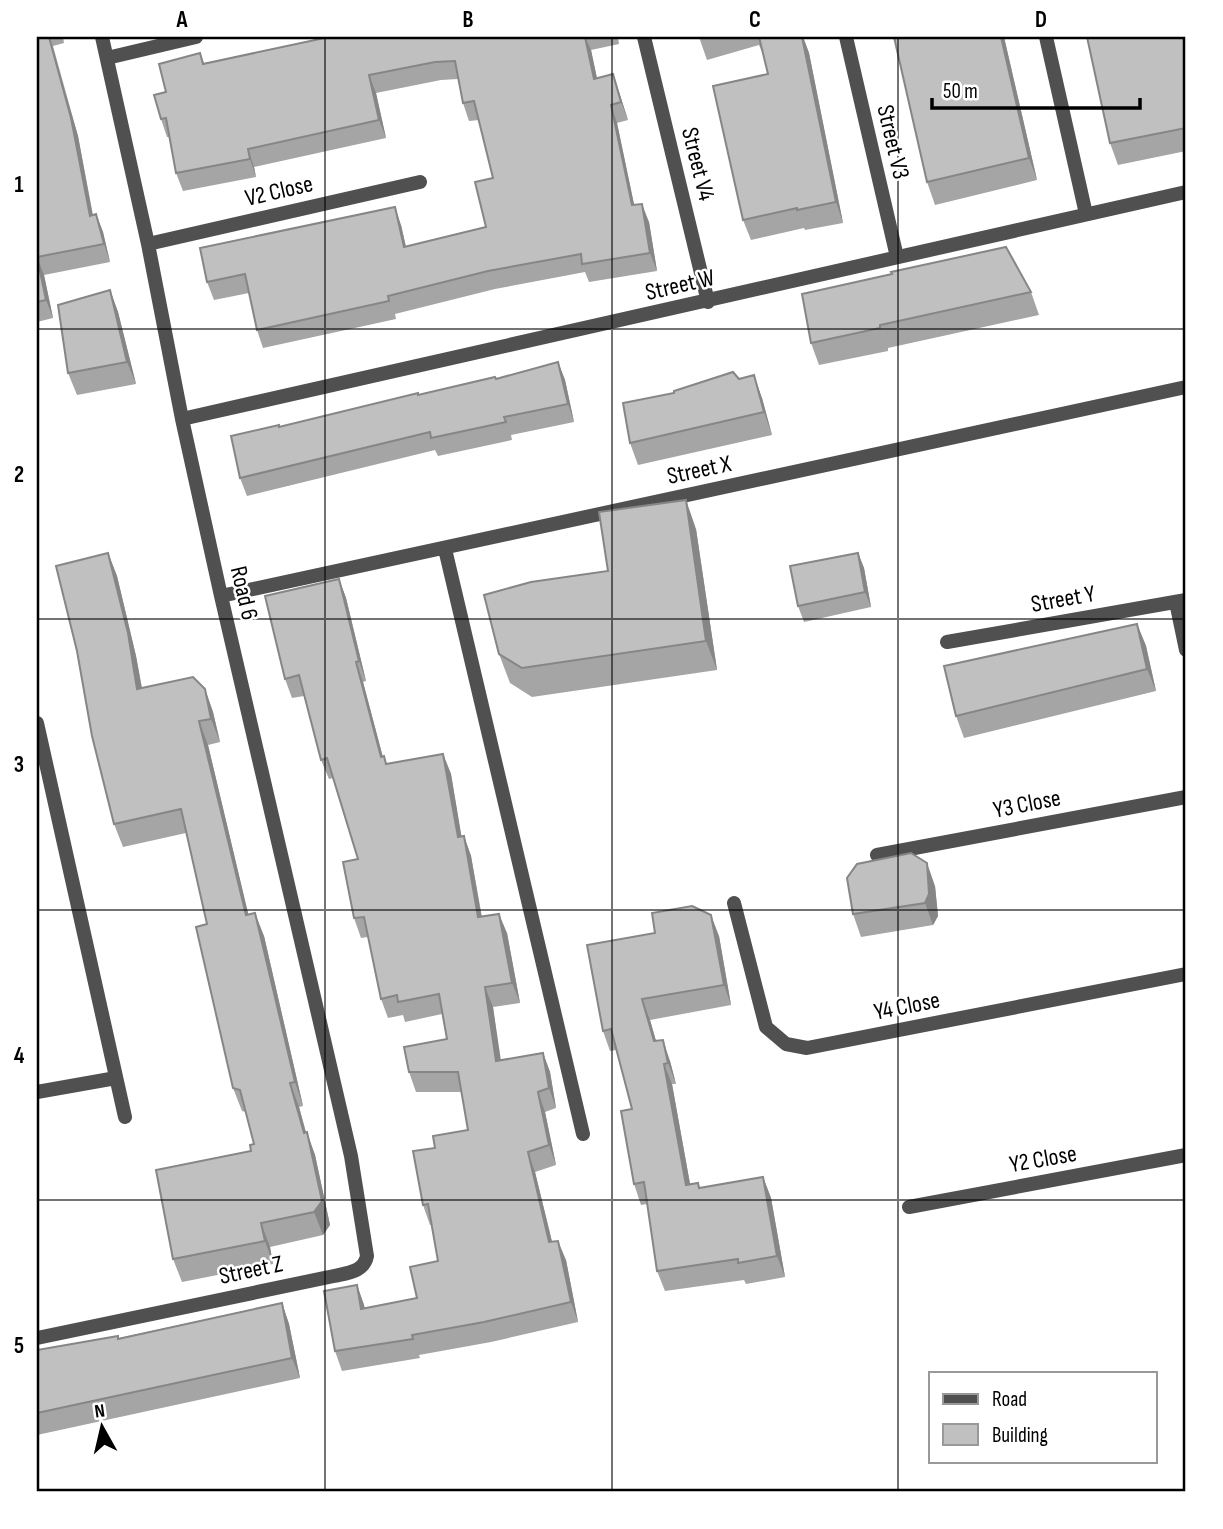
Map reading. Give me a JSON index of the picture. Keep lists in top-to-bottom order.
{
  "streets": {
    "street": [
      "Street V3",
      "Street V4",
      "V2 Close",
      "Street W",
      "Street X",
      "Road 6",
      "Street Y",
      "Y3 Close",
      "Y4 Close",
      "Y2 Close",
      "Street Z"
    ]
  },
  "crossings": [
    ["Street V3", "Street W"],
    ["Street V4", "Street W"],
    ["V2 Close", "Road 6"],
    ["Street W", "Road 6"],
    ["Street X", "Road 6"],
    ["Road 6", "Street Z"]
  ],
  "legend": ["Road", "Building"],
  "scale_bar": "50 m",
  "north": "top",
  "grid": {
    "columns": [
      "A",
      "B",
      "C",
      "D"
    ],
    "rows": [
      "1",
      "2",
      "3",
      "4",
      "5"
    ]
  }
}
